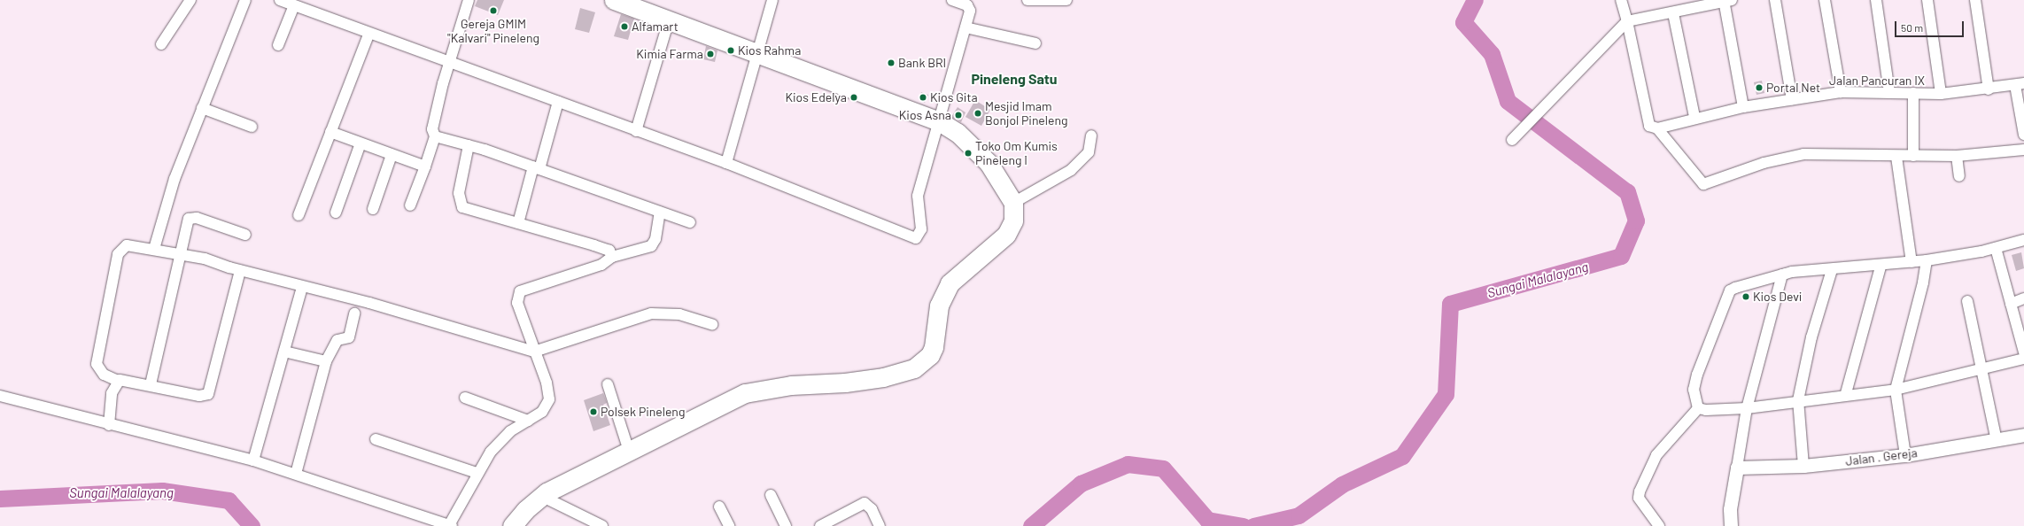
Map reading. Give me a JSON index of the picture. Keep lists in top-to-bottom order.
{
  "streets": {
    "street": ["Jalan Pancuran IX", "Jalan . Gereja"]
  },
  "districts": ["Pineleng Satu"],
  "water": ["Sungai Malalayang"],
  "places": [
    "Gereja GMIM \"Kalvari\" Pineleng",
    "Alfamart",
    "Kios Rahma",
    "Kimia Farma",
    "Bank BRI",
    "Portal Net",
    "Kios Edelya",
    "Kios Gita",
    "Mesjid Imam Bonjol Pineleng",
    "Kios Asna",
    "Toko Om Kumis Pineleng I",
    "Kios Devi",
    "Polsek Pineleng"
  ],
  "scale_bar": "50 m"
}
